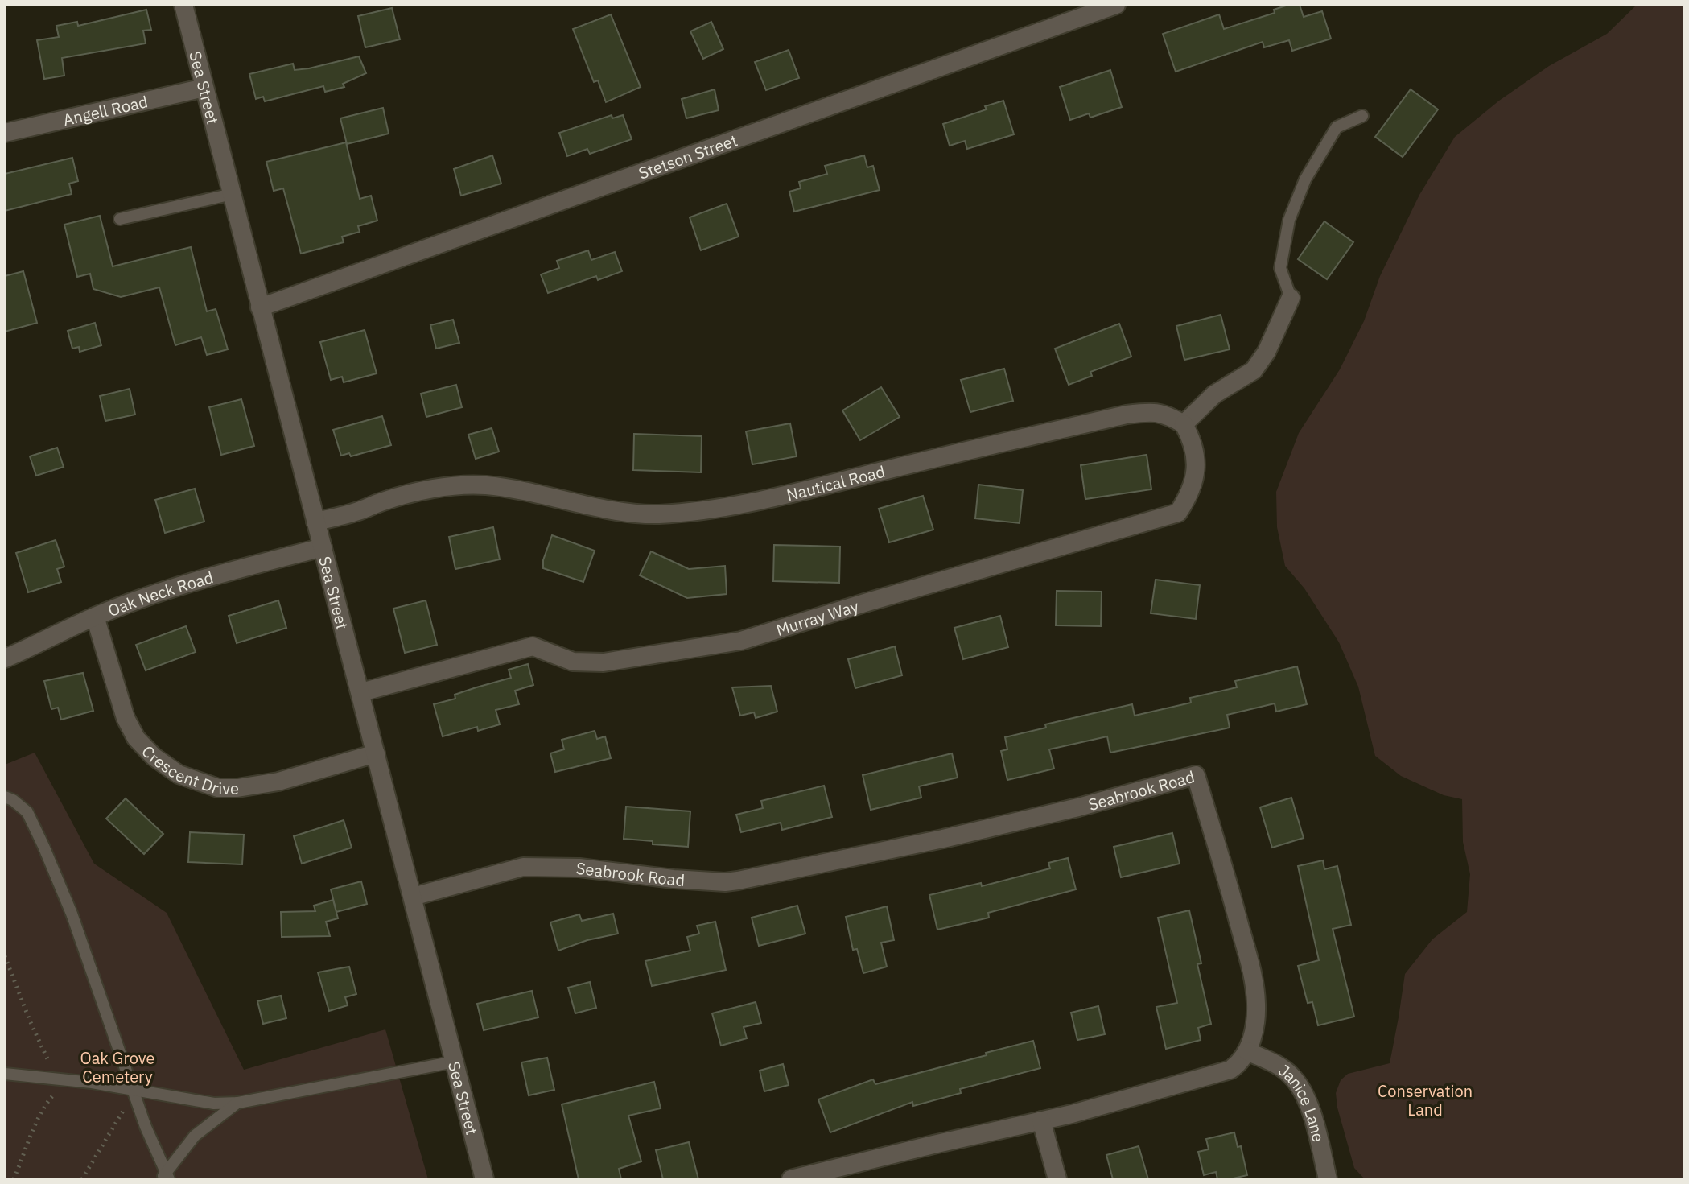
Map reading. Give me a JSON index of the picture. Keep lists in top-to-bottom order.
{
  "streets": {
    "street": [
      "Sea Street",
      "Angell Road",
      "Stetson Street",
      "Nautical Road",
      "Oak Neck Road",
      "Murray Way",
      "Crescent Drive",
      "Seabrook Road",
      "Janice Lane"
    ]
  },
  "crossings": [
    ["Sea Street", "Angell Road"],
    ["Sea Street", "Stetson Street"],
    ["Sea Street", "Nautical Road"],
    ["Sea Street", "Oak Neck Road"],
    ["Sea Street", "Murray Way"],
    ["Sea Street", "Crescent Drive"],
    ["Sea Street", "Seabrook Road"],
    ["Nautical Road", "Murray Way"],
    ["Oak Neck Road", "Crescent Drive"],
    ["Seabrook Road", "Janice Lane"]
  ],
  "parks": ["Oak Grove Cemetery", "Conservation Land"]
}
